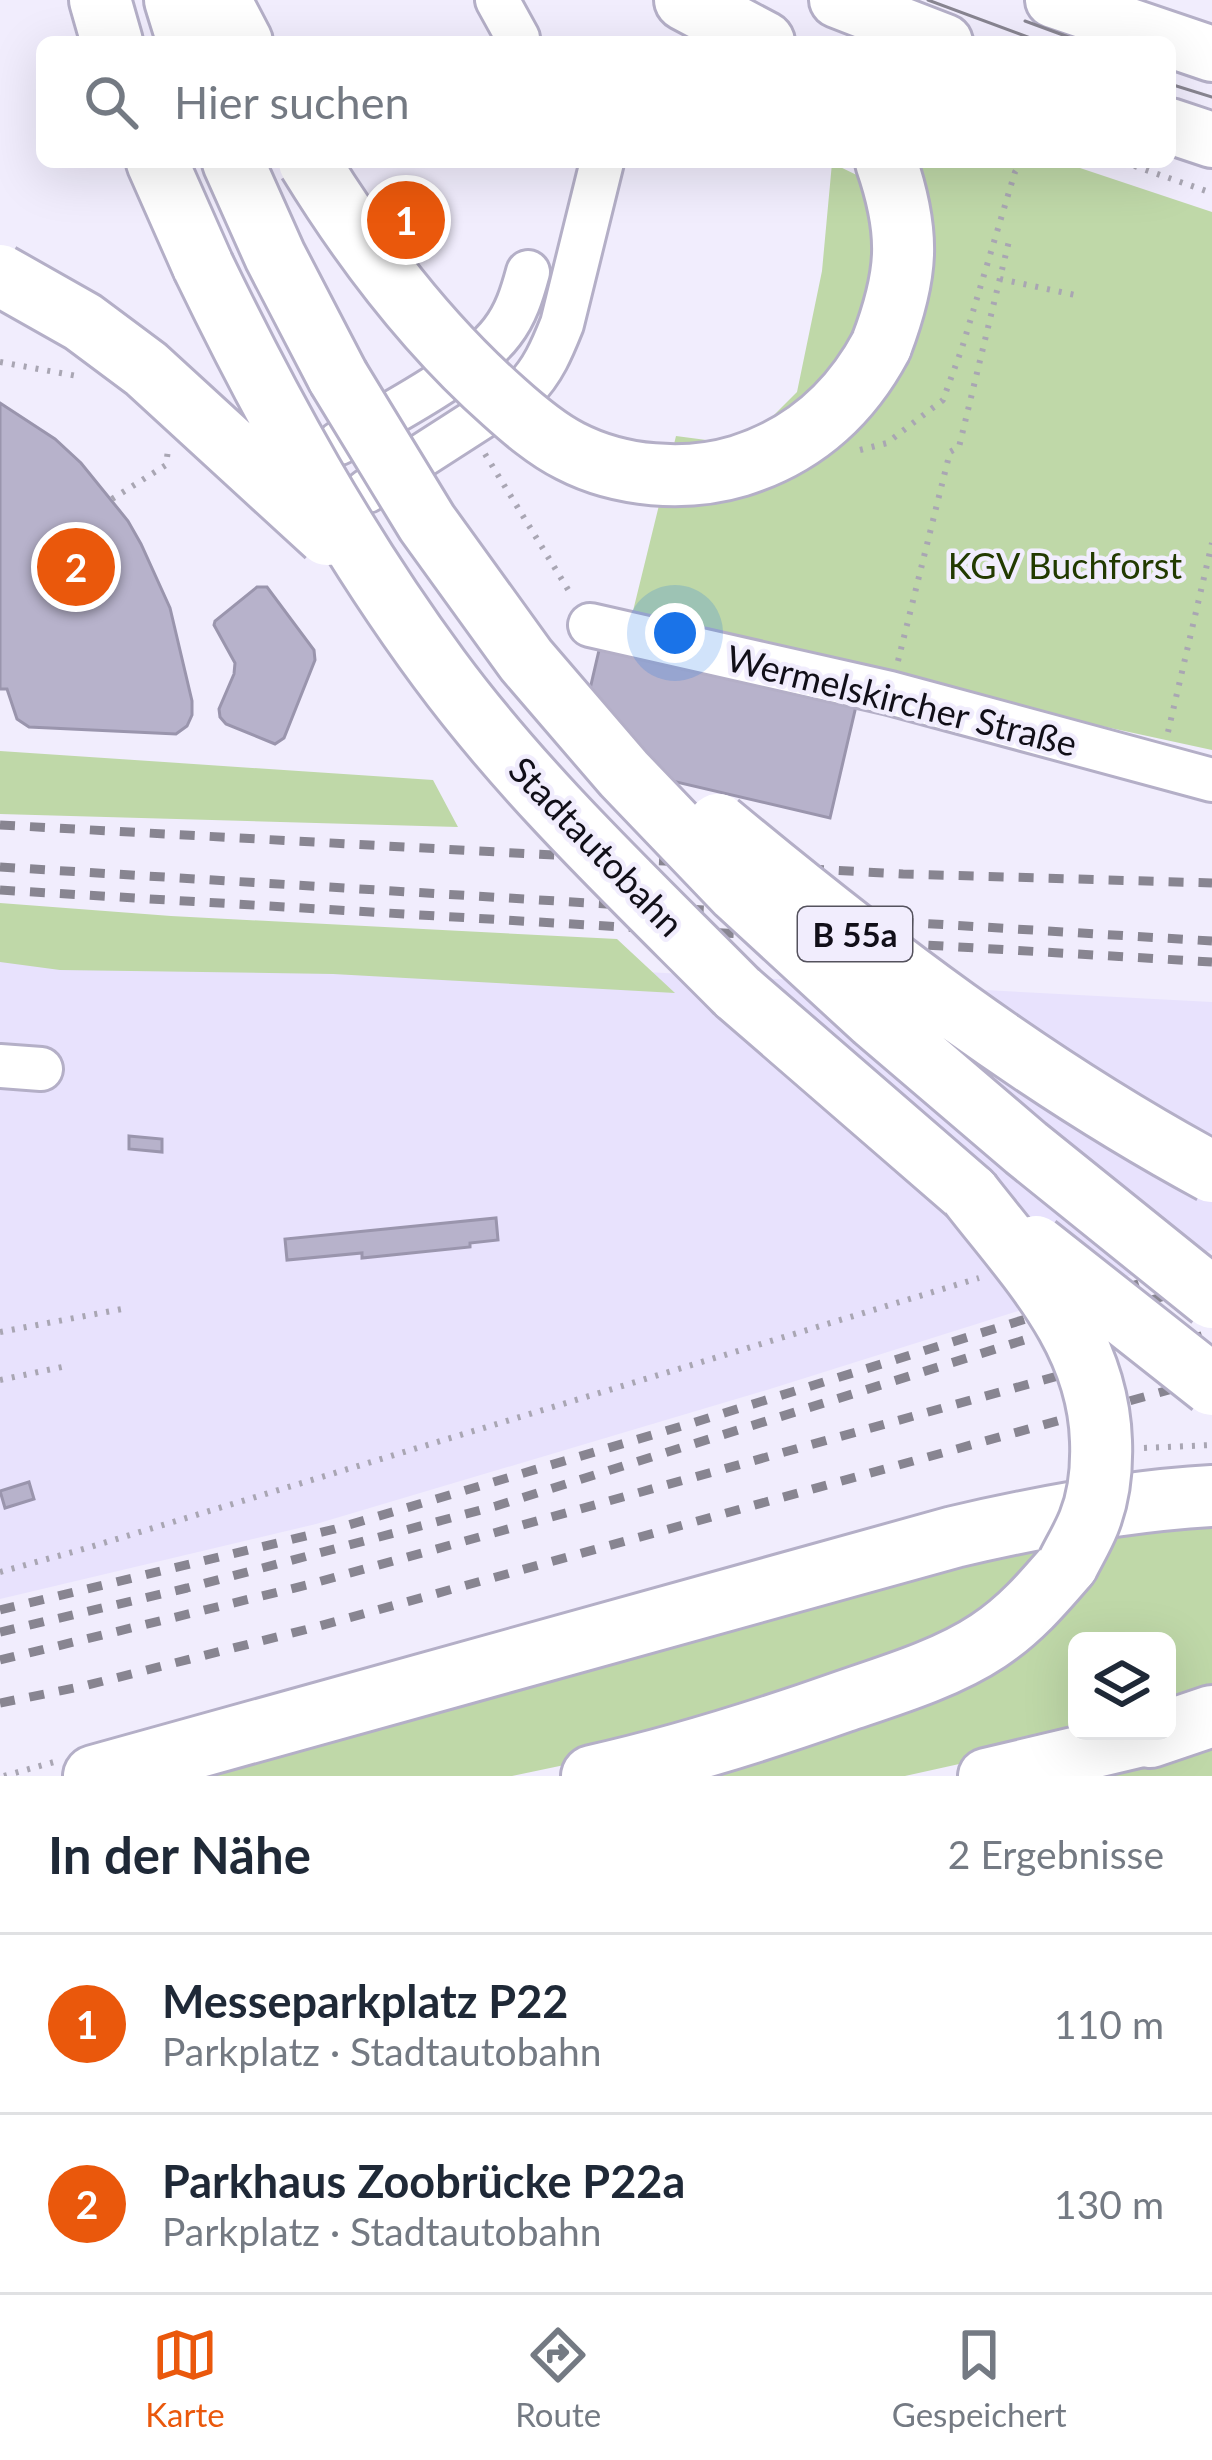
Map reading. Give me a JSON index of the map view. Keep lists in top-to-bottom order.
{
  "streets": {
    "highway": ["Stadtautobahn", "B 55a"],
    "street": ["Wermelskircher Straße"]
  },
  "crossings": [
    ["Stadtautobahn", "B 55a"]
  ],
  "parks": ["KGV Buchforst"],
  "page": {
    "search": "Hier suchen",
    "pins": ["1", "2"],
    "heading": ["In der Nähe", "2 Ergebnisse"],
    "list": [
      {
        "mark": "1",
        "name": "Messeparkplatz P22",
        "note": "Parkplatz · Stadtautobahn",
        "value": "110 m"
      },
      {
        "mark": "2",
        "name": "Parkhaus Zoobrücke P22a",
        "note": "Parkplatz · Stadtautobahn",
        "value": "130 m"
      }
    ],
    "nav": ["Karte", "Route", "Gespeichert"]
  }
}
